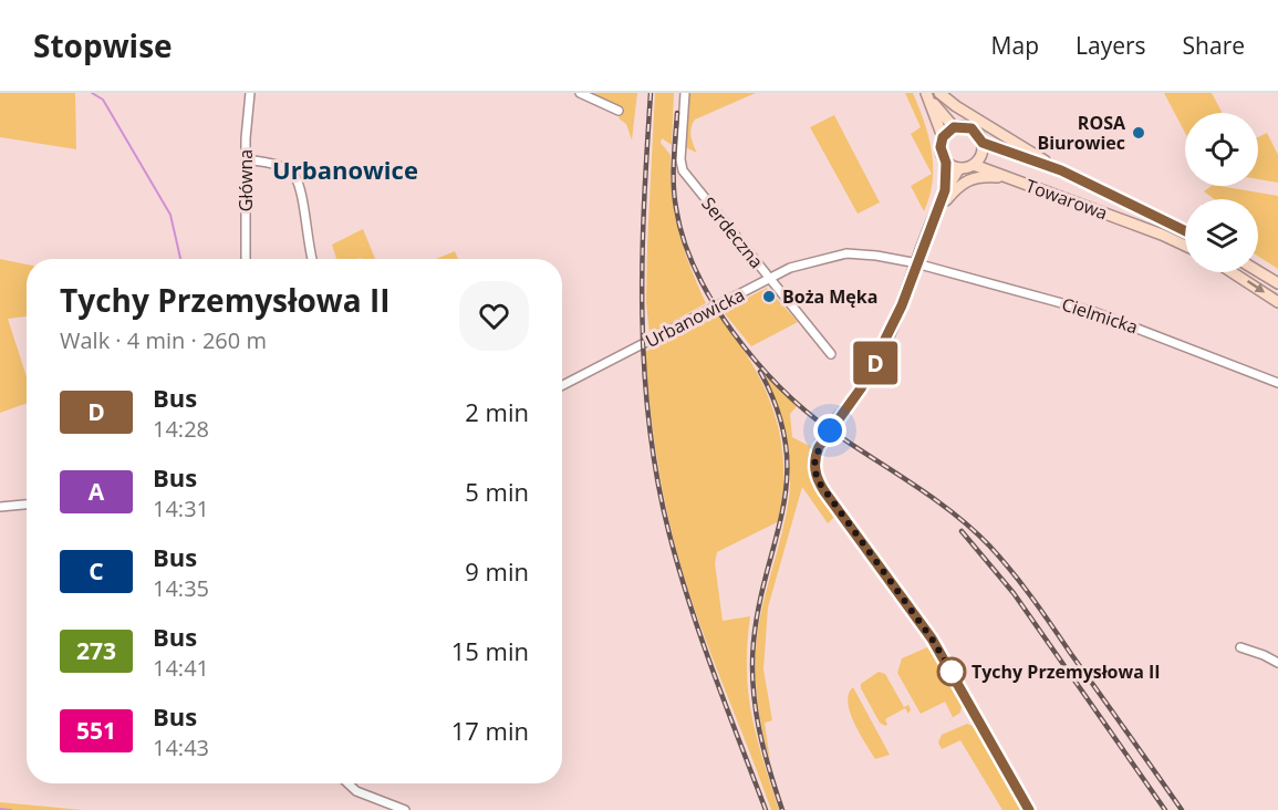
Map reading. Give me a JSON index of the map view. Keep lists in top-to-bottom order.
{
  "streets": {
    "street": [
      "Główna",
      "Towarowa",
      "Serdeczna",
      "Cielmicka",
      "Urbanowicka"
    ]
  },
  "crossings": [
    ["Serdeczna", "Urbanowicka"],
    ["Cielmicka", "Urbanowicka"]
  ],
  "districts": ["Urbanowice"],
  "places": ["ROSA Biurowiec", "Boża Męka", "Tychy Przemysłowa II"],
  "lines": ["bus line D"],
  "page": {
    "header": "Stopwise",
    "nav": ["Map", "Layers", "Share"],
    "on_map": "D",
    "heading": ["Tychy Przemysłowa II", "Walk · 4 min · 260 m"],
    "list": [
      {
        "mark": "D",
        "name": "Bus",
        "note": "14:28",
        "value": "2 min"
      },
      {
        "mark": "A",
        "name": "Bus",
        "note": "14:31",
        "value": "5 min"
      },
      {
        "mark": "C",
        "name": "Bus",
        "note": "14:35",
        "value": "9 min"
      },
      {
        "mark": "273",
        "name": "Bus",
        "note": "14:41",
        "value": "15 min"
      },
      {
        "mark": "551",
        "name": "Bus",
        "note": "14:43",
        "value": "17 min"
      }
    ]
  }
}
